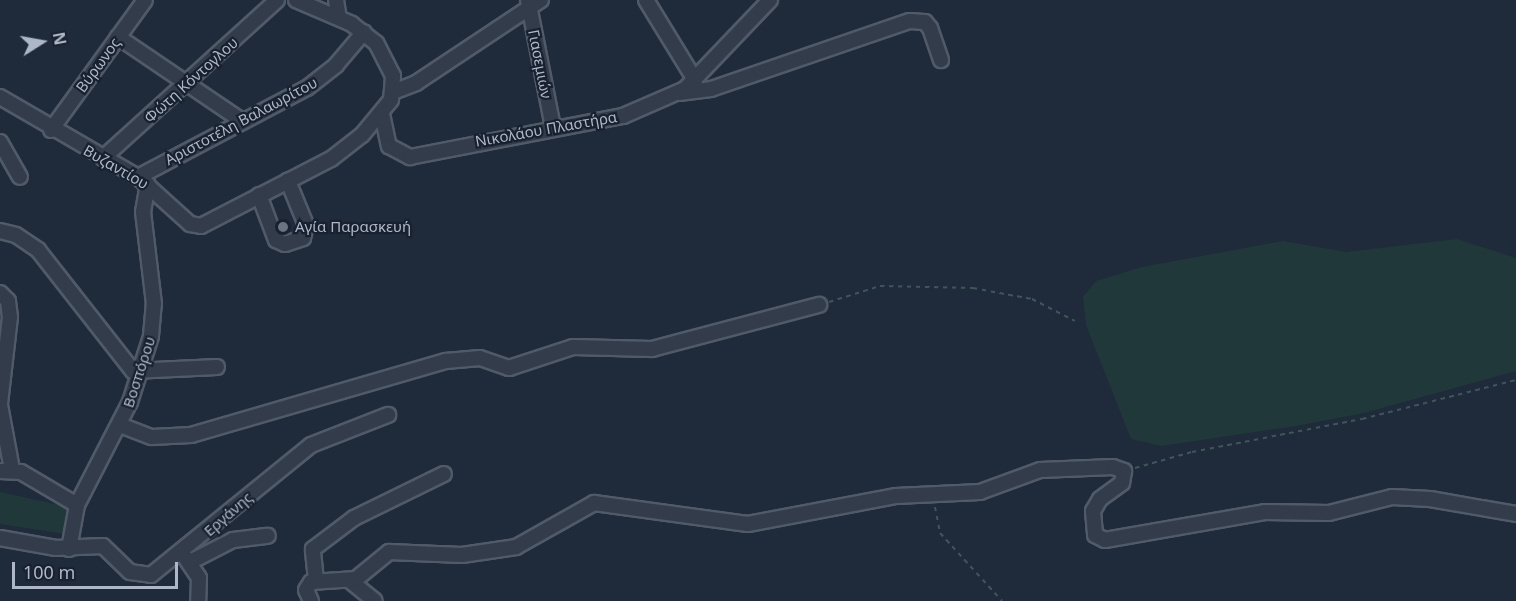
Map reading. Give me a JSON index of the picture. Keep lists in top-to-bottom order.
{
  "streets": {
    "street": [
      "Γιασεμιών",
      "Βύρωνος",
      "Φώτη Κόντογλου",
      "Αριστοτέλη Βαλαωρίτου",
      "Νικολάου Πλαστήρα",
      "Βυζαντίου",
      "Βοσπόρου",
      "Εργάνης"
    ]
  },
  "crossings": [
    ["Γιασεμιών", "Νικολάου Πλαστήρα"],
    ["Βύρωνος", "Βυζαντίου"],
    ["Φώτη Κόντογλου", "Βυζαντίου"],
    ["Αριστοτέλη Βαλαωρίτου", "Βυζαντίου"],
    ["Αριστοτέλη Βαλαωρίτου", "Βοσπόρου"],
    ["Βυζαντίου", "Βοσπόρου"],
    ["Βοσπόρου", "Εργάνης"]
  ],
  "places": ["Αγία Παρασκευή"],
  "scale_bar": "100 m",
  "north": "right"
}
